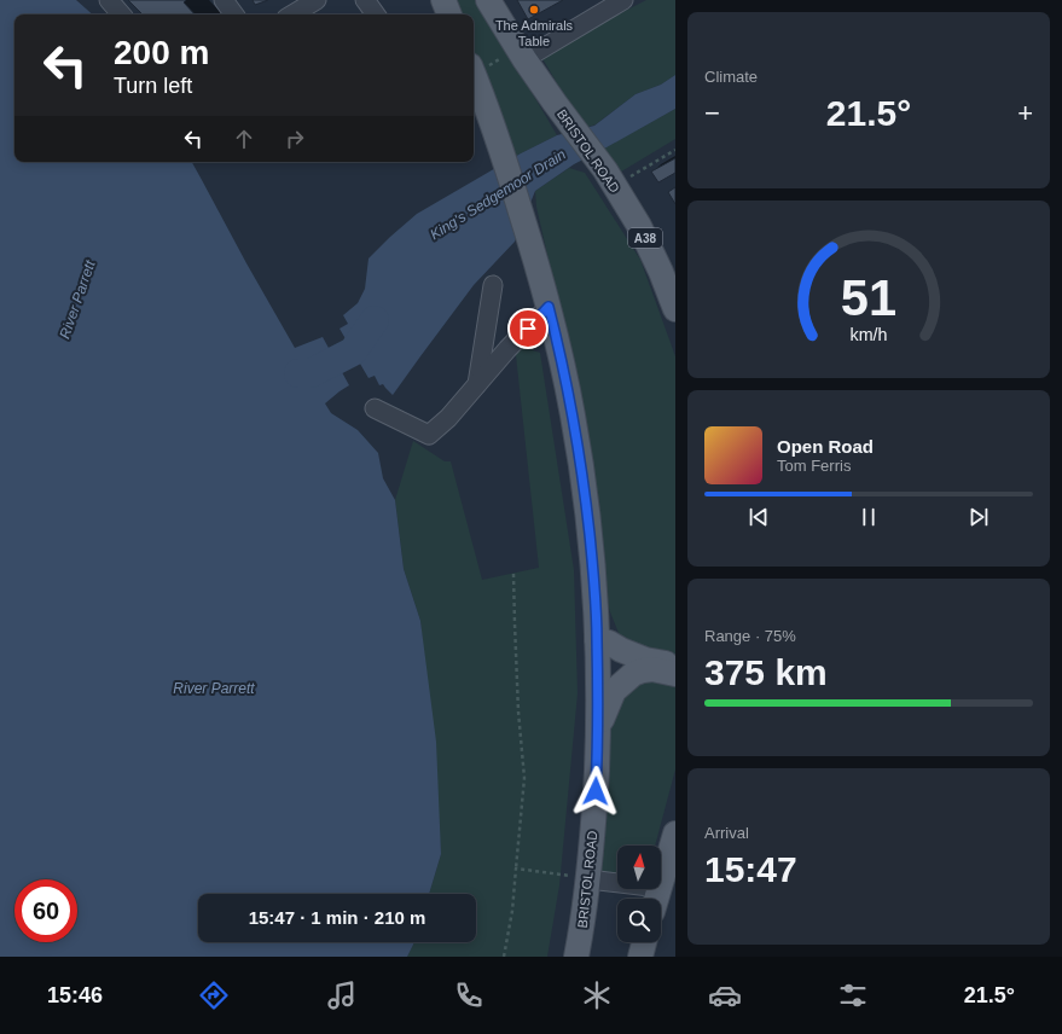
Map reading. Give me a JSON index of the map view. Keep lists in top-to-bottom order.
{
  "streets": {
    "main road": ["BRISTOL ROAD", "A38"]
  },
  "water": ["King's Sedgemoor Drain", "River Parrett"],
  "places": ["The Admirals Table"],
  "north": "top",
  "page": {
    "tile": [
      "Climate",
      ["Range · 75%", "375 km"],
      ["Arrival", "15:47"]
    ],
    "turn": ["200 m", "Turn left"],
    "heat": ["−", "21.5°", "+"],
    "song": ["Open Road", "Tom Ferris"],
    "limit": "60",
    "trip": "15:47 · 1 min · 210 m",
    "tabs": ["15:46", "21.5°"],
    "gauge": ["51", "km/h"]
  }
}
